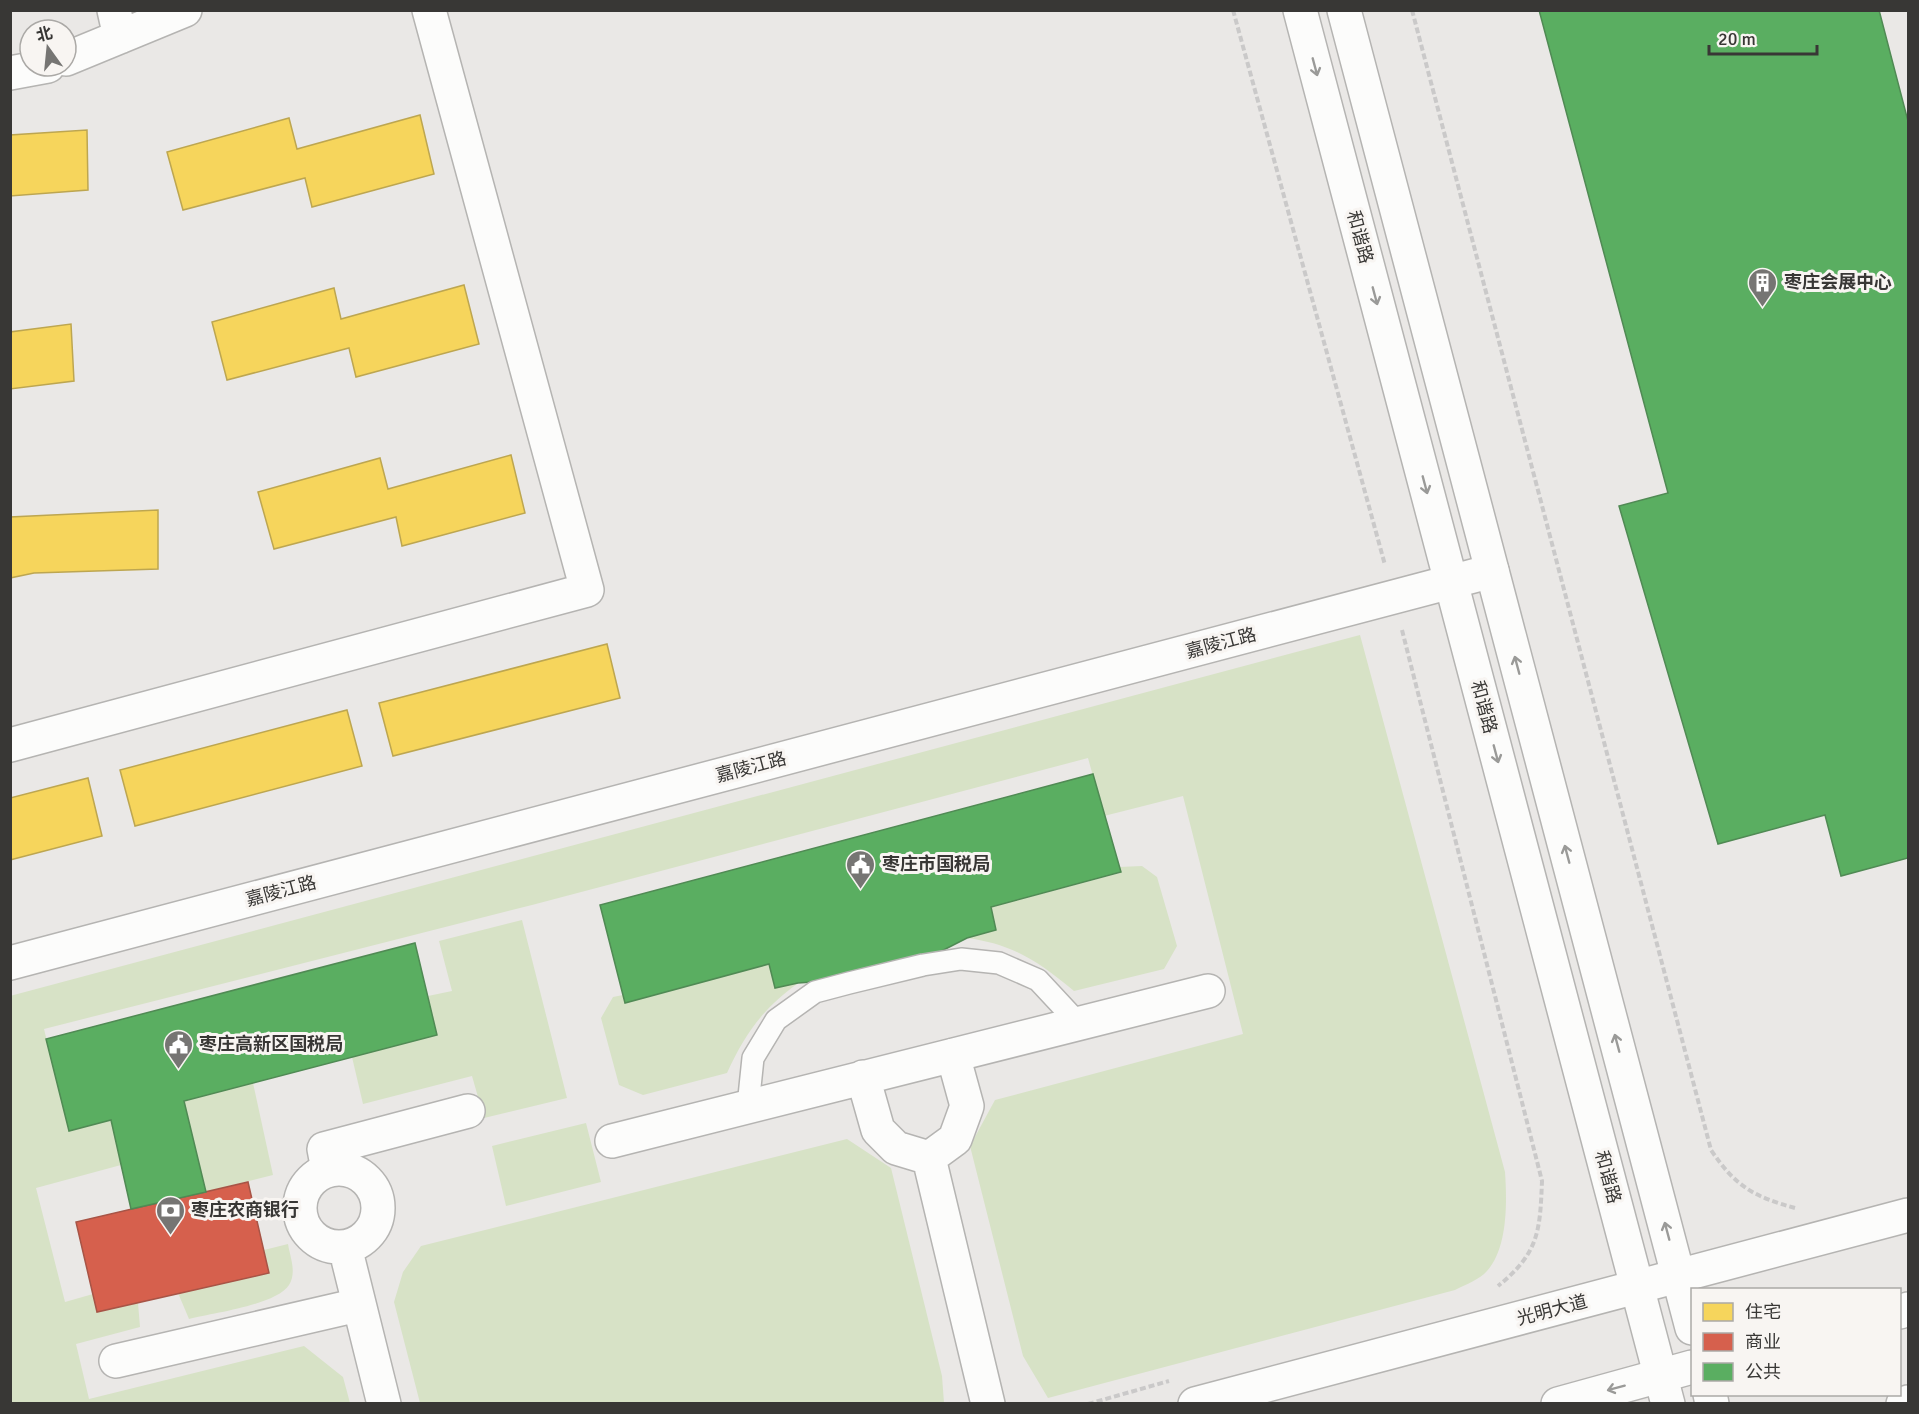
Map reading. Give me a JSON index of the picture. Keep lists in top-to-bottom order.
{
  "streets": {
    "street": ["和谐路", "嘉陵江路", "光明大道"]
  },
  "crossings": [
    ["和谐路", "嘉陵江路"],
    ["和谐路", "光明大道"]
  ],
  "places": {
    "building": ["枣庄会展中心"],
    "public building": ["枣庄市国税局", "枣庄高新区国税局"],
    "bank": ["枣庄农商银行"]
  },
  "legend": ["住宅", "商业", "公共"],
  "scale_bar": "20 m",
  "north": "top"
}
